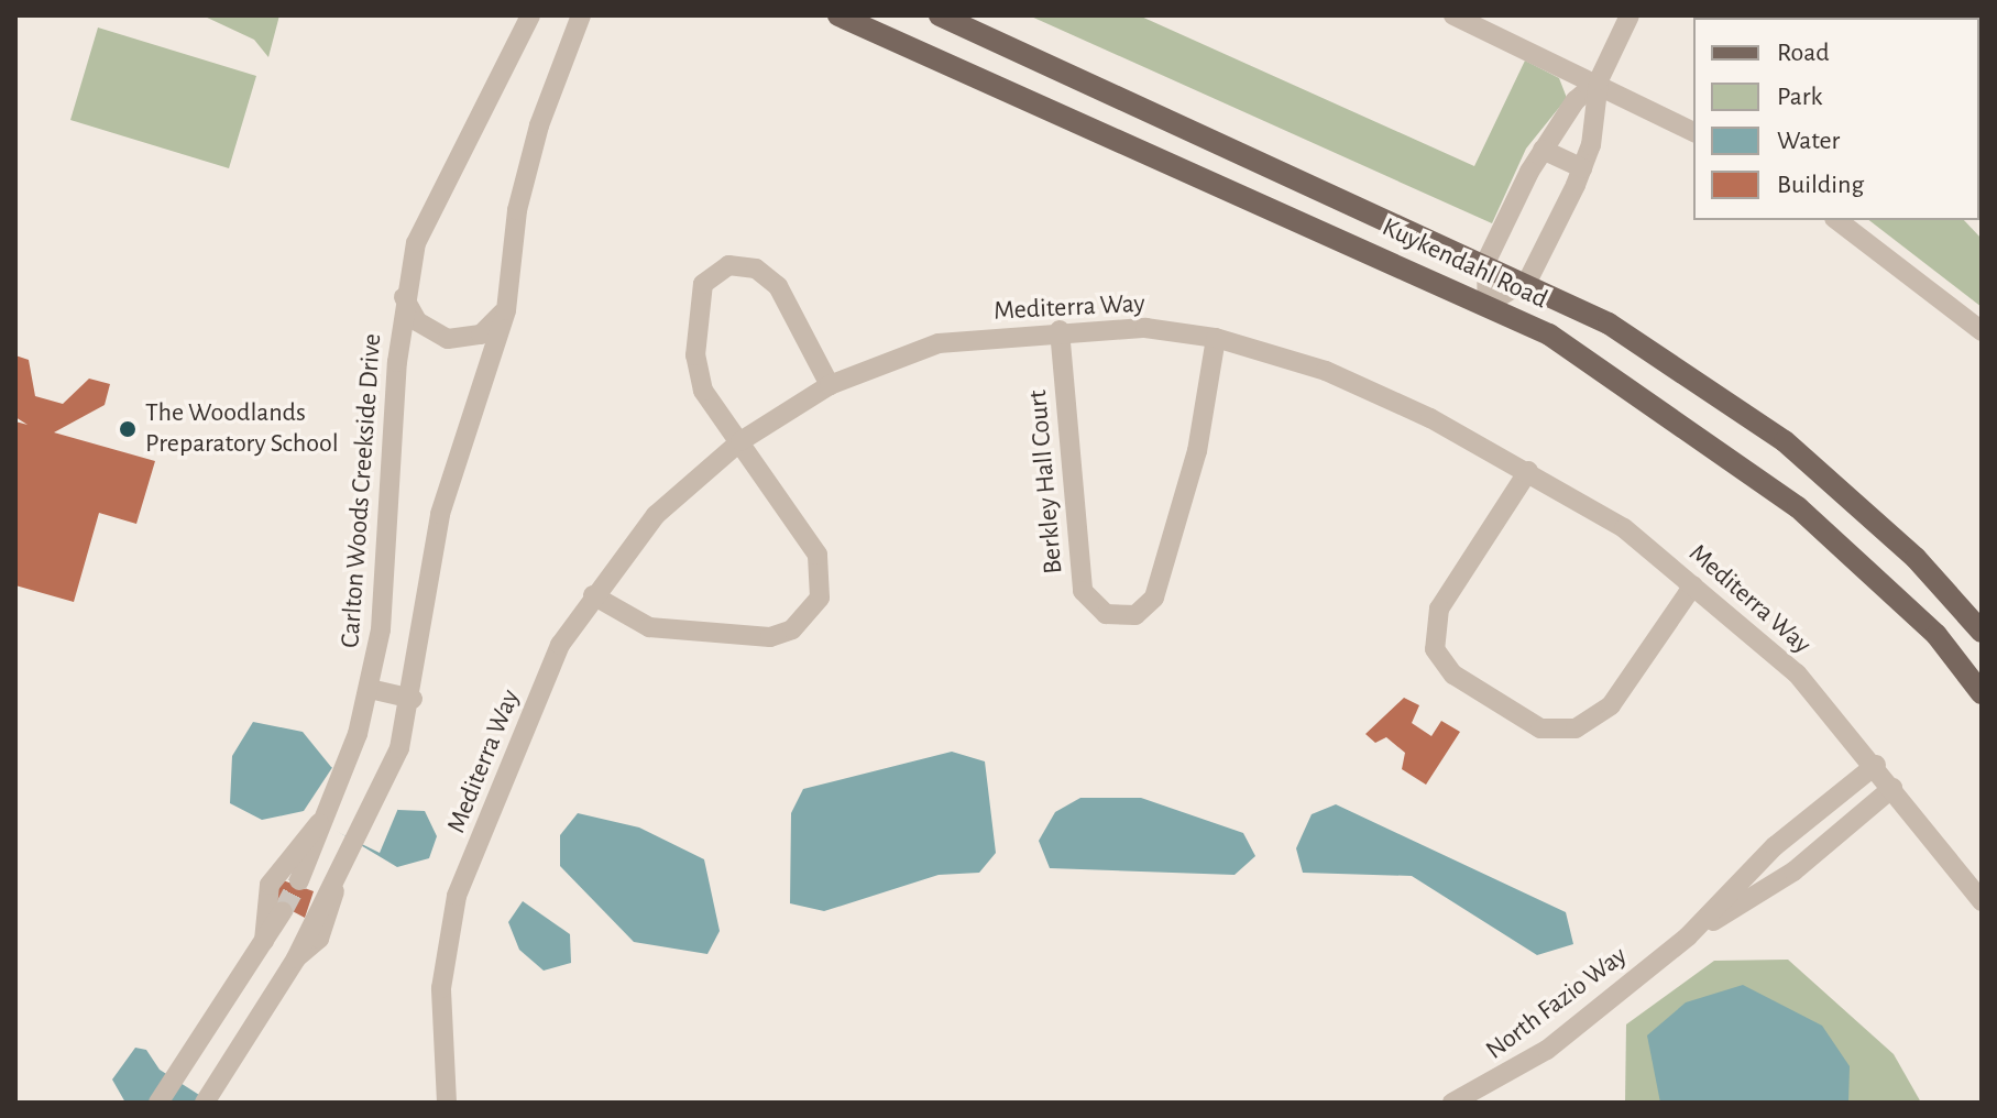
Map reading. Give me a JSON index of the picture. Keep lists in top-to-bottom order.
{
  "streets": {
    "main road": ["Kuykendahl Road"],
    "street": [
      "Mediterra Way",
      "Berkley Hall Court",
      "Carlton Woods Creekside Drive",
      "North Fazio Way"
    ]
  },
  "crossings": [
    ["Mediterra Way", "Berkley Hall Court"],
    ["Mediterra Way", "North Fazio Way"]
  ],
  "places": ["The Woodlands Preparatory School"],
  "legend": [
    "Road",
    "Park",
    "Water",
    "Building"
  ]
}
